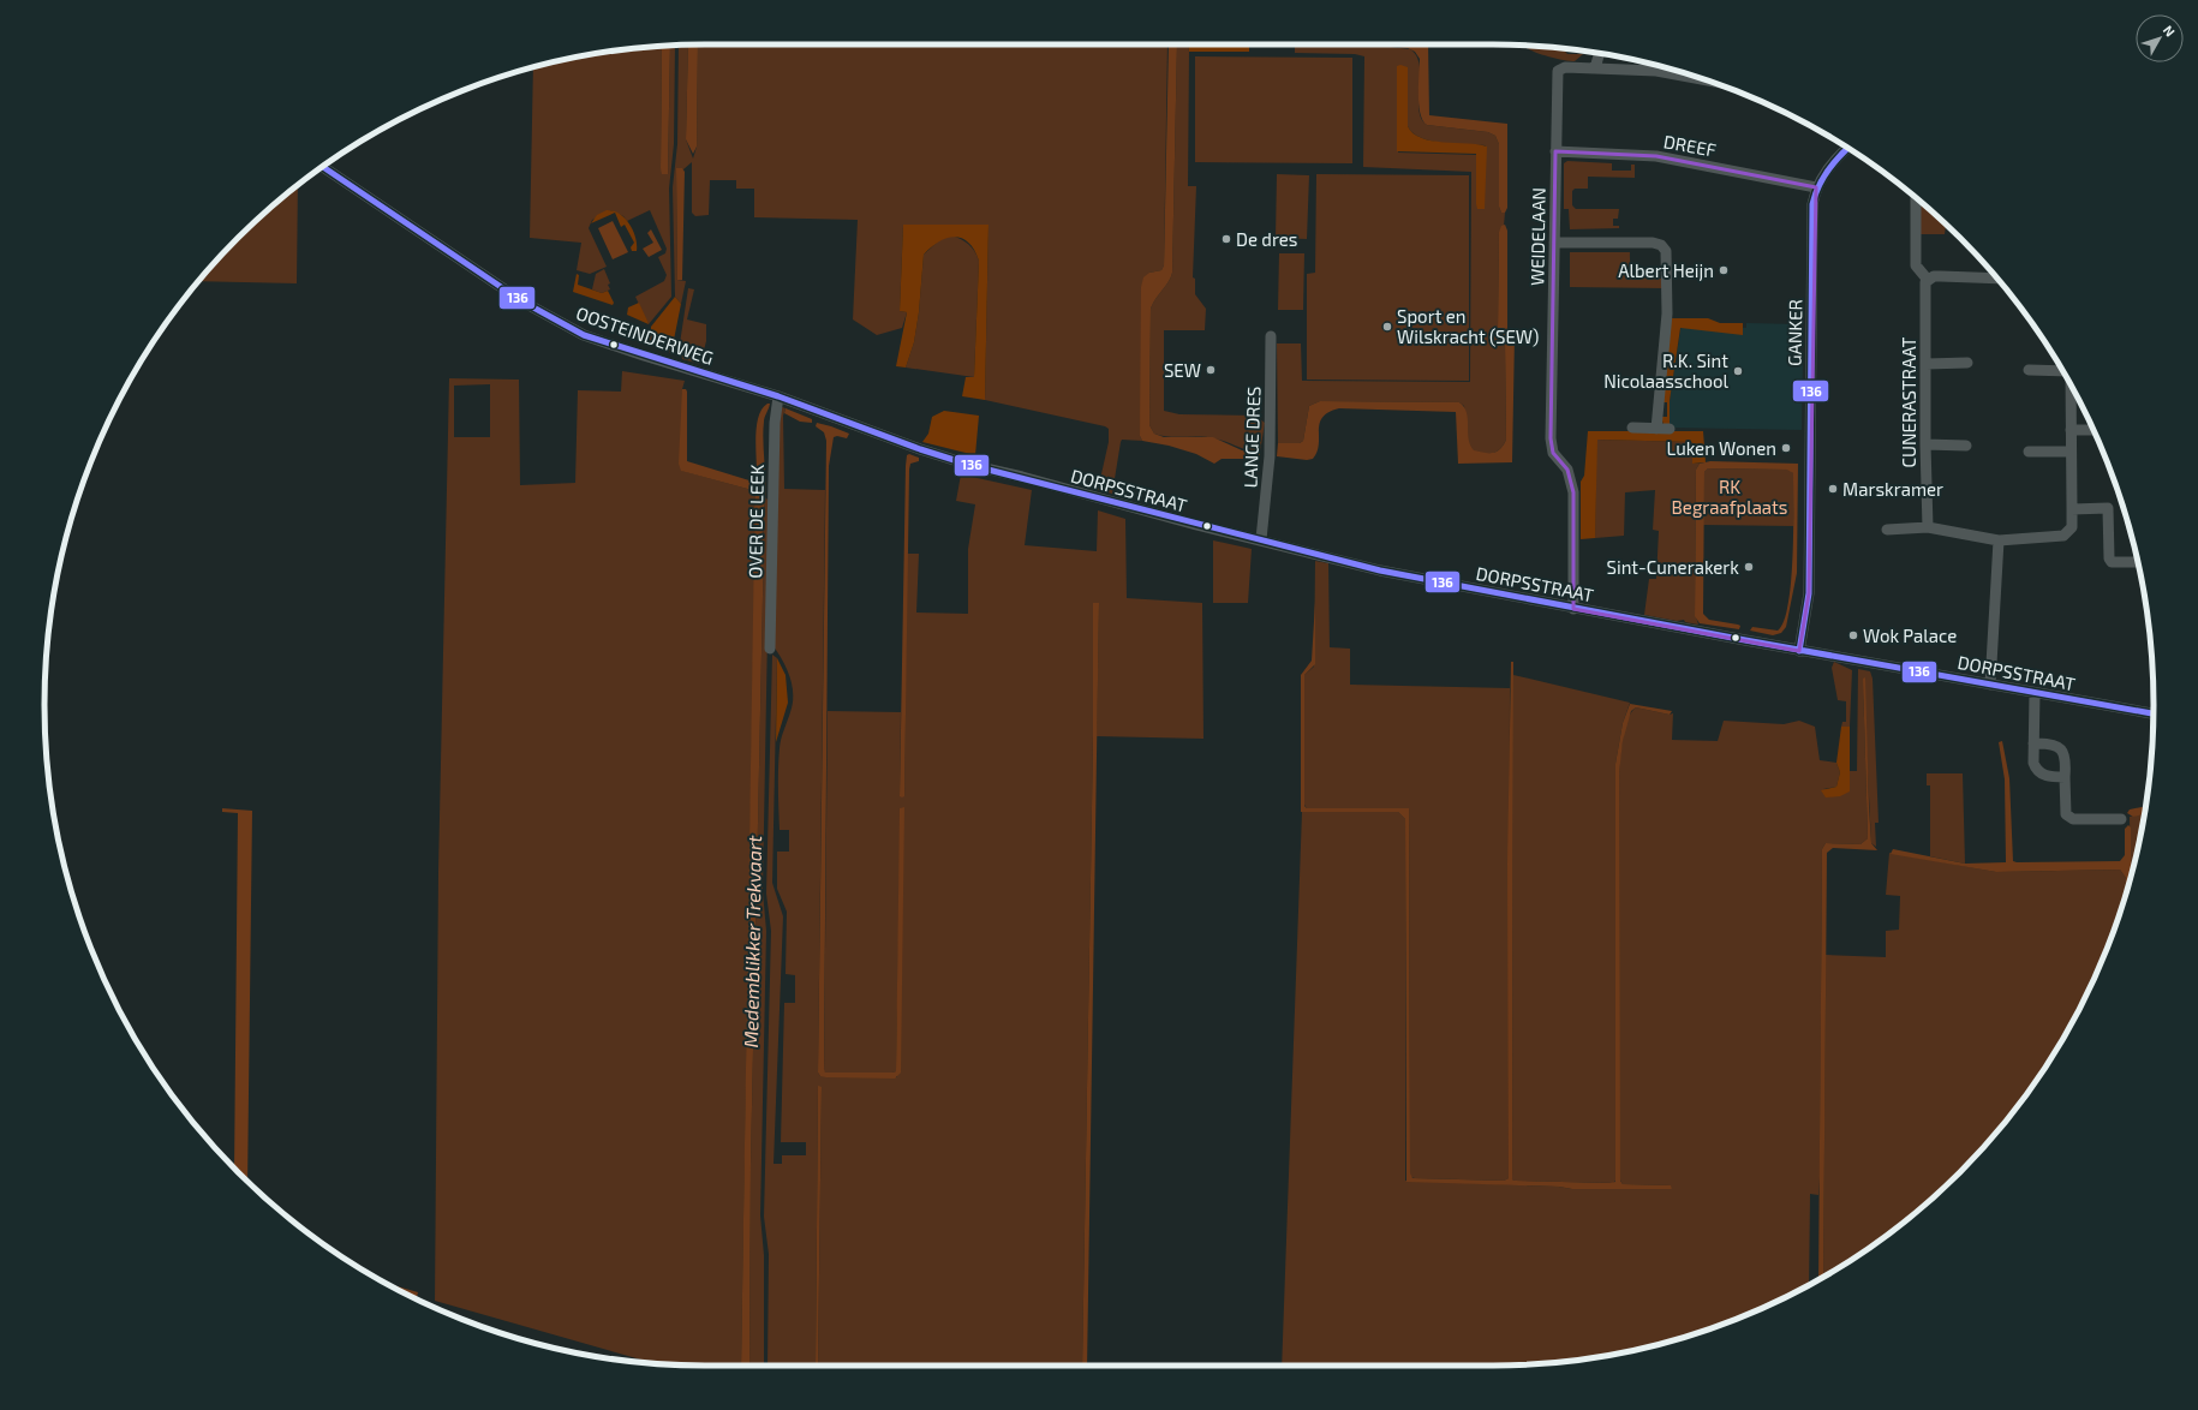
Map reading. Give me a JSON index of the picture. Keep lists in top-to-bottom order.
{
  "streets": {
    "street": [
      "DREEF",
      "WEIDELAAN",
      "GANKER",
      "OOSTEINDERWEG",
      "CUNERASTRAAT",
      "LANGE DRES",
      "DORPSSTRAAT",
      "OVER DE LEEK"
    ]
  },
  "crossings": [
    ["DREEF", "WEIDELAAN"],
    ["DREEF", "GANKER"],
    ["WEIDELAAN", "DORPSSTRAAT"],
    ["GANKER", "DORPSSTRAAT"],
    ["OOSTEINDERWEG", "DORPSSTRAAT"],
    ["OOSTEINDERWEG", "OVER DE LEEK"],
    ["LANGE DRES", "DORPSSTRAAT"],
    ["DORPSSTRAAT", "OVER DE LEEK"]
  ],
  "water": ["Medemblikker Trekvaart"],
  "parks": ["RK Begraafplaats"],
  "places": [
    "De dres",
    "Albert Heijn",
    "Sport en Wilskracht (SEW)",
    "SEW",
    "R.K. Sint Nicolaasschool",
    "Luken Wonen",
    "Marskramer",
    "Sint-Cunerakerk",
    "Wok Palace"
  ],
  "lines": ["transit line 136"],
  "north": "top right"
}
